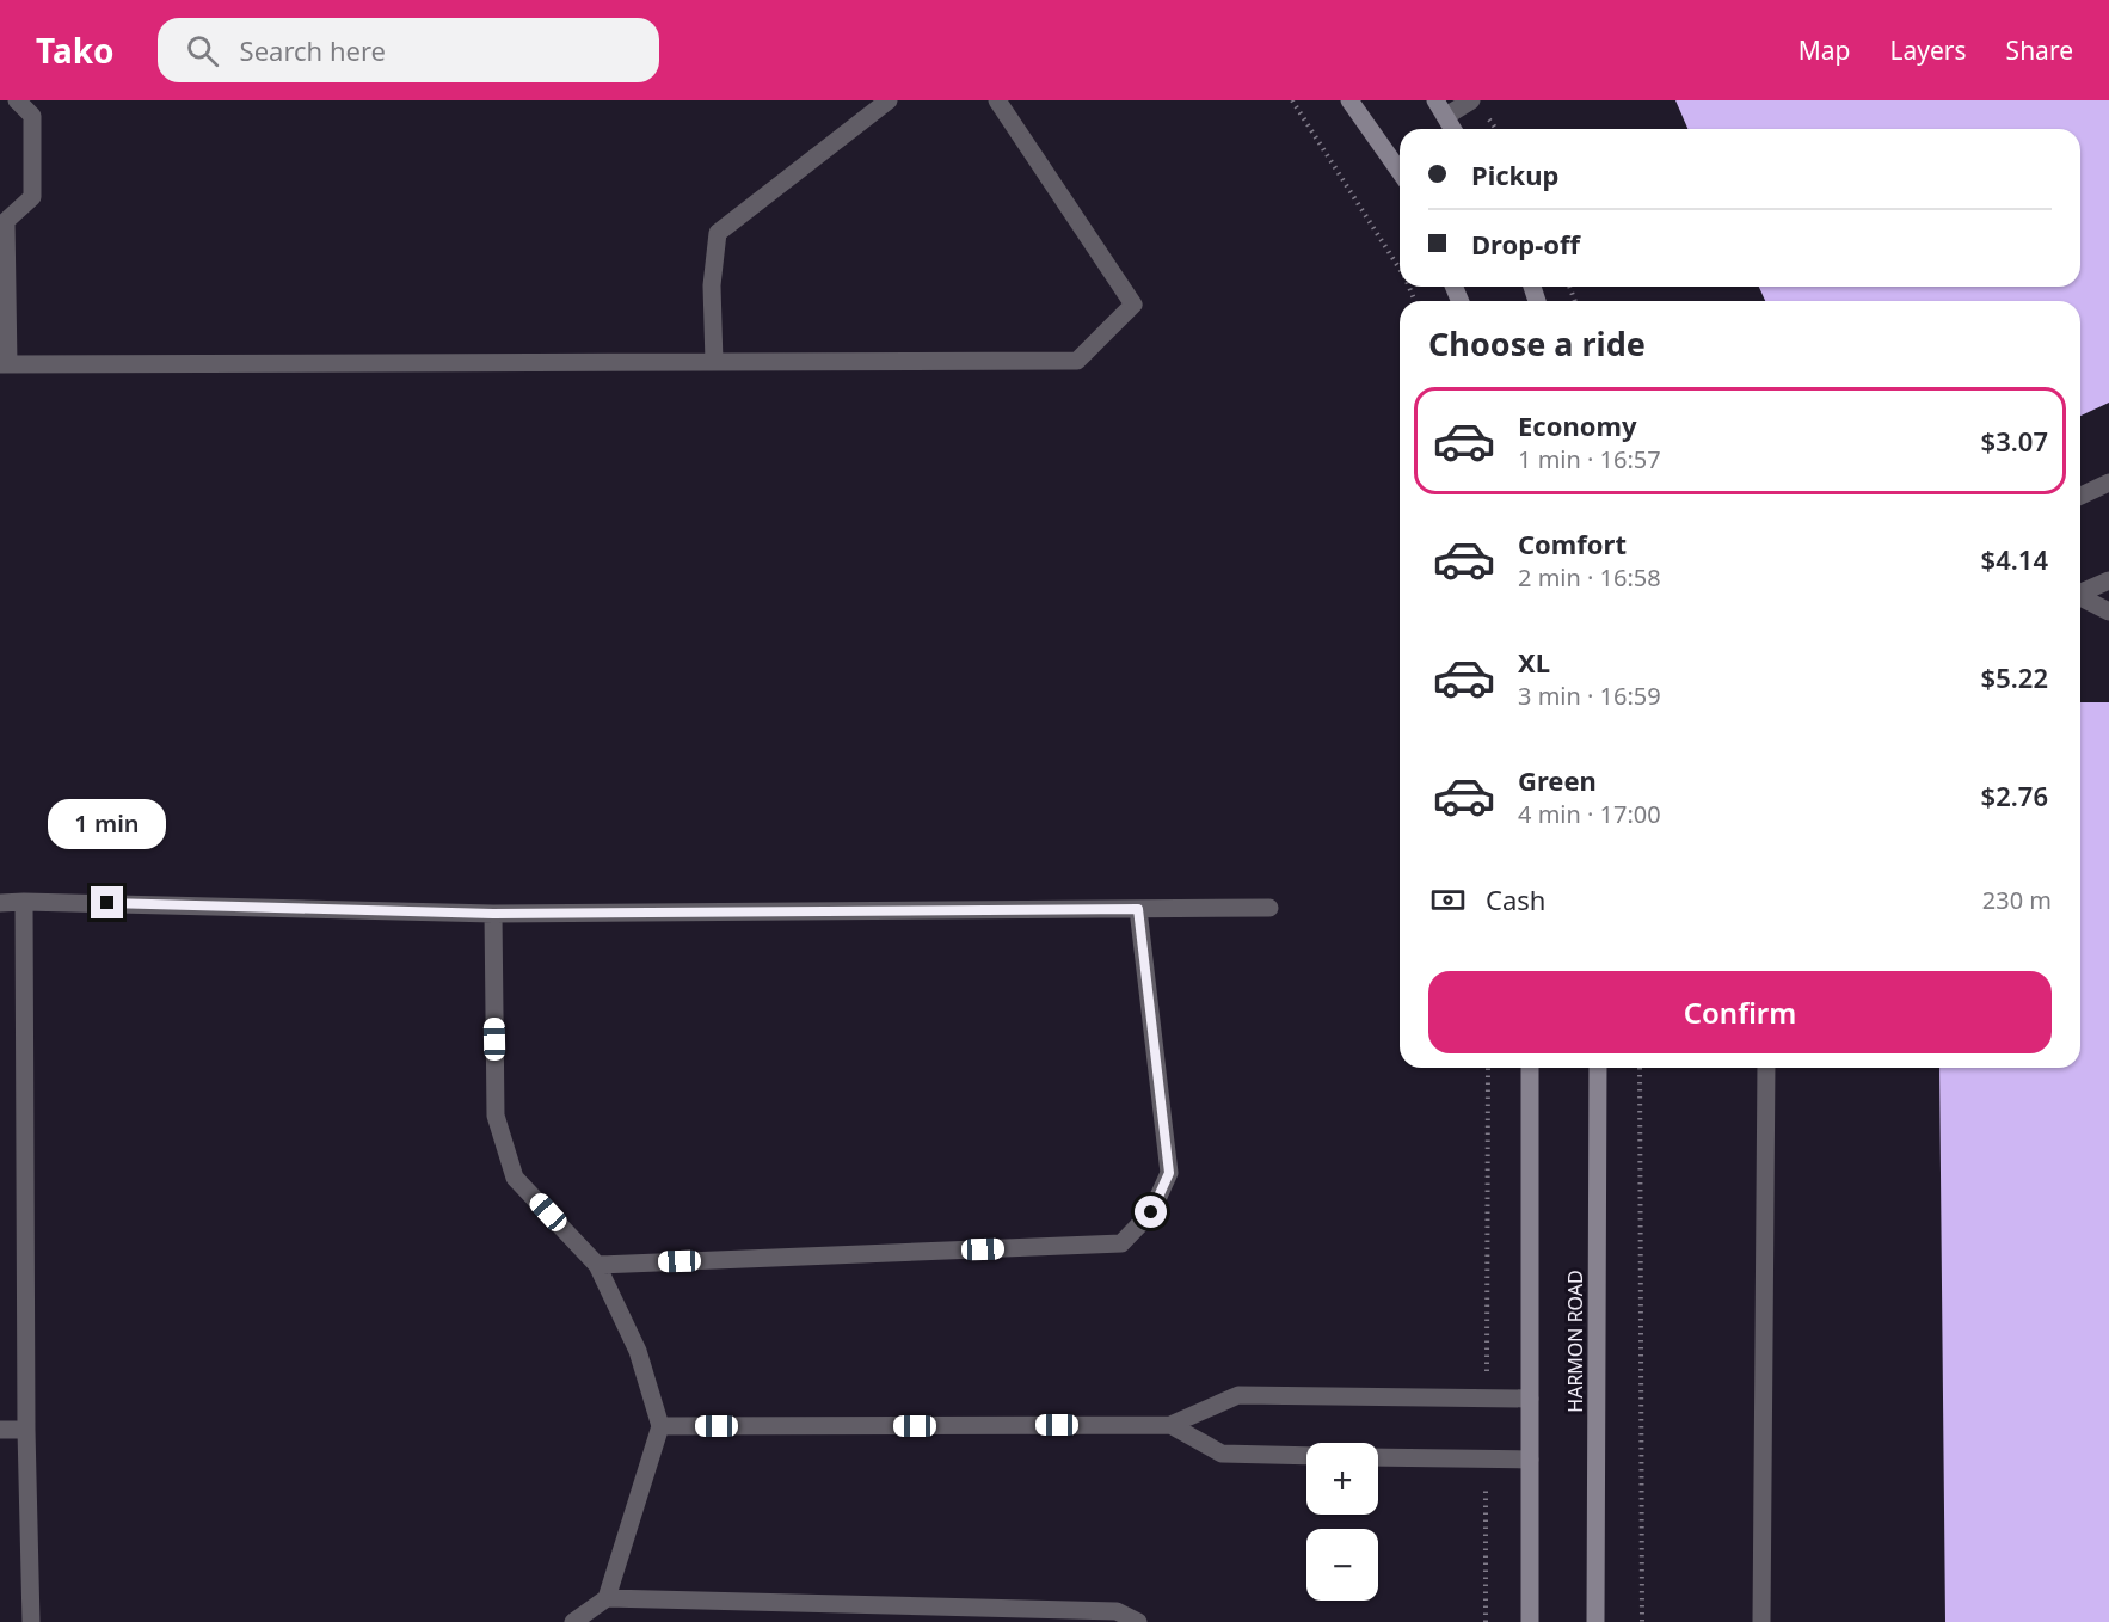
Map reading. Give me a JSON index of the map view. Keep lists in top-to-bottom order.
{
  "streets": {
    "street": ["HARMON ROAD"]
  },
  "page": {
    "header": "Tako",
    "search": "Search here",
    "nav": ["Map", "Layers", "Share"],
    "banner": ["Pickup", "Drop-off"],
    "heading": "Choose a ride",
    "list": [
      {
        "name": "Economy",
        "note": "1 min · 16:57",
        "value": "$3.07"
      },
      {
        "name": "Comfort",
        "note": "2 min · 16:58",
        "value": "$4.14"
      },
      {
        "name": "XL",
        "note": "3 min · 16:59",
        "value": "$5.22"
      },
      {
        "name": "Green",
        "note": "4 min · 17:00",
        "value": "$2.76"
      }
    ],
    "bubble": "1 min",
    "pay": ["Cash", "230 m"],
    "buttons": "Confirm",
    "map_buttons": ["+", "−"]
  }
}
